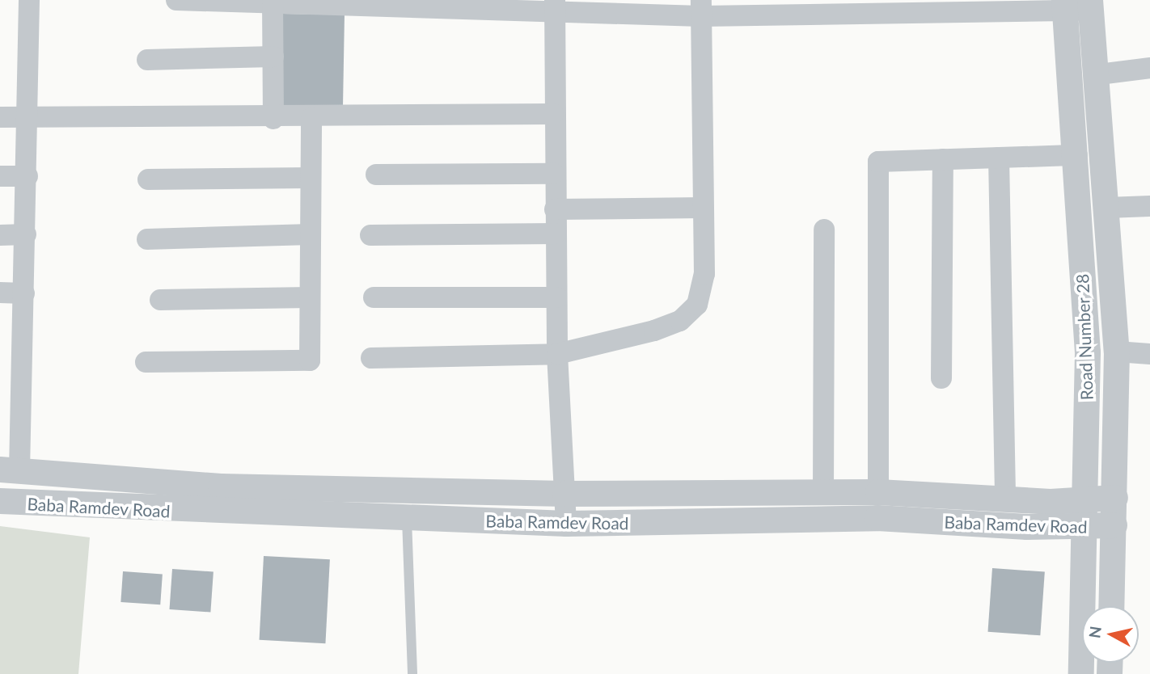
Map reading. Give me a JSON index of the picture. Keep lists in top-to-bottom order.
{
  "streets": {
    "street": ["Road Number 28", "Baba Ramdev Road"]
  },
  "crossings": [
    ["Road Number 28", "Baba Ramdev Road"]
  ],
  "north": "left"
}
